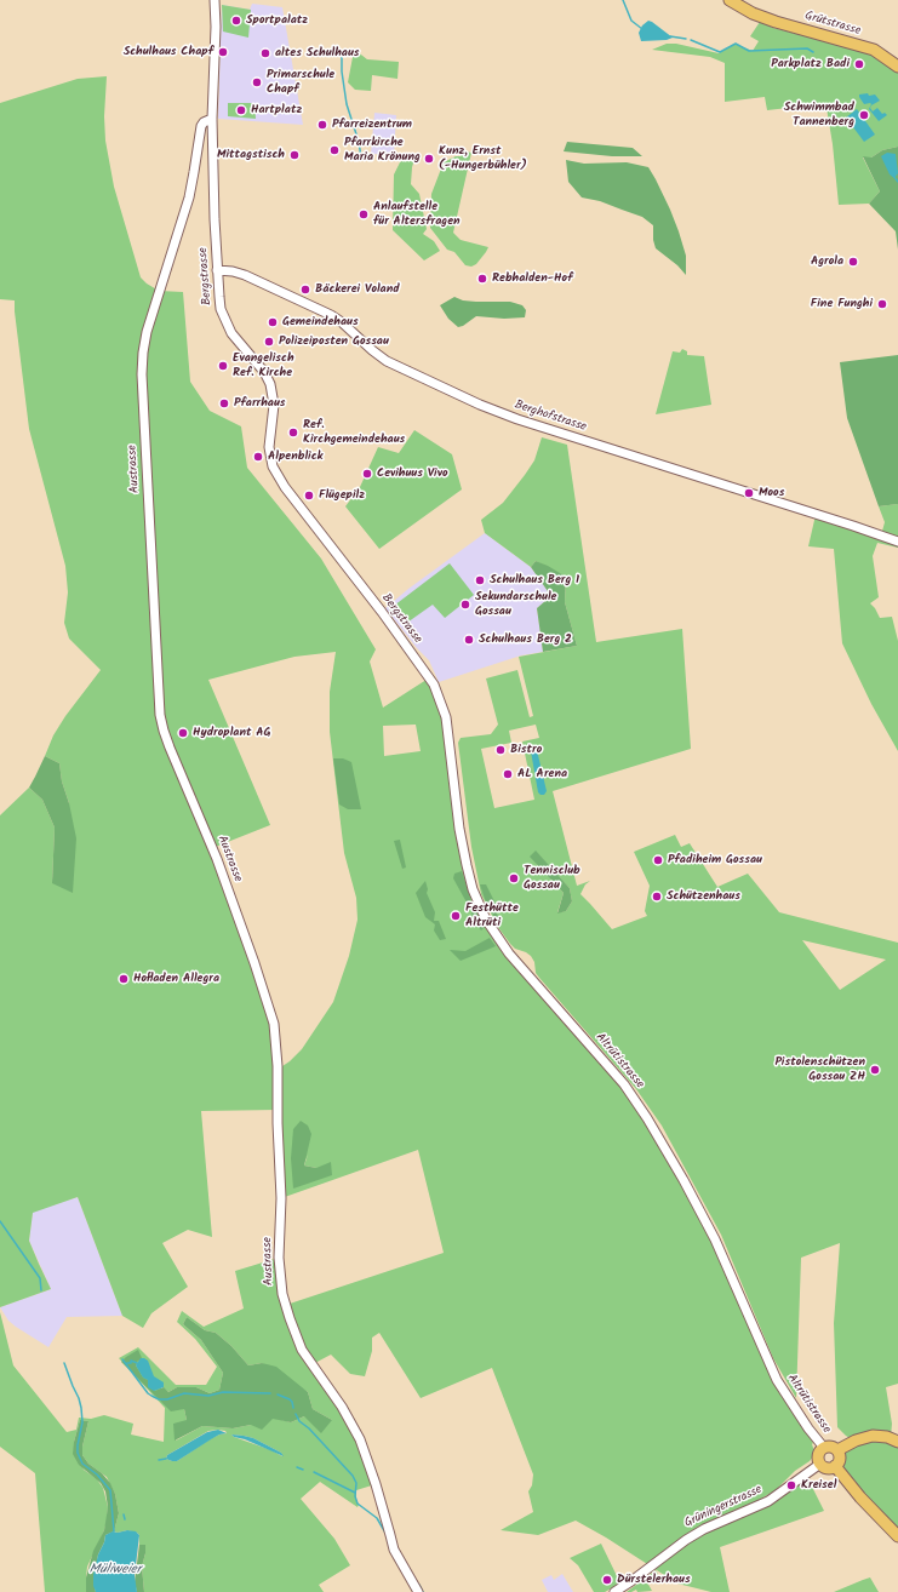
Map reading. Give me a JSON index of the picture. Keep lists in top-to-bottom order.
{
  "streets": {
    "main road": ["Grütstrasse"],
    "street": [
      "Bergstrasse",
      "Berghofstrasse",
      "Austrasse",
      "Altrütistrasse",
      "Grüningerstrasse"
    ]
  },
  "crossings": [
    ["Bergstrasse", "Berghofstrasse"],
    ["Bergstrasse", "Austrasse"],
    ["Bergstrasse", "Altrütistrasse"],
    ["Altrütistrasse", "Grüningerstrasse"]
  ],
  "water": ["Müliweier"],
  "places": [
    "Sportpalatz",
    "Schulhaus Chapf",
    "altes Schulhaus",
    "Parkplatz Badi",
    "Primarschule Chapf",
    "Hartplatz",
    "Schwimmbad Tannenberg",
    "Pfarreizentrum",
    "Pfarrkirche Maria Krönung",
    "Mittagstisch",
    "Kunz, Ernst (-Hungerbühler)",
    "Anlaufstelle für Altersfragen",
    "Agrola",
    "Rebhalden-Hof",
    "Bäckerei Voland",
    "Fine Funghi",
    "Gemeindehaus",
    "Polizeiposten Gossau",
    "Evangelisch Ref. Kirche",
    "Pfarrhaus",
    "Ref. Kirchgemeindehaus",
    "Alpenblick",
    "Cevihuus Vivo",
    "Moos",
    "Flügepilz",
    "Schulhaus Berg 1",
    "Sekundarschule Gossau",
    "Schulhaus Berg 2",
    "Hydroplant AG",
    "Bistro",
    "AL Arena",
    "Pfadiheim Gossau",
    "Tennisclub Gossau",
    "Schützenhaus",
    "Festhütte Altrüti",
    "Hofladen Allegra",
    "Pistolenschützen Gossau ZH",
    "Kreisel",
    "Dürstelerhaus"
  ]
}
